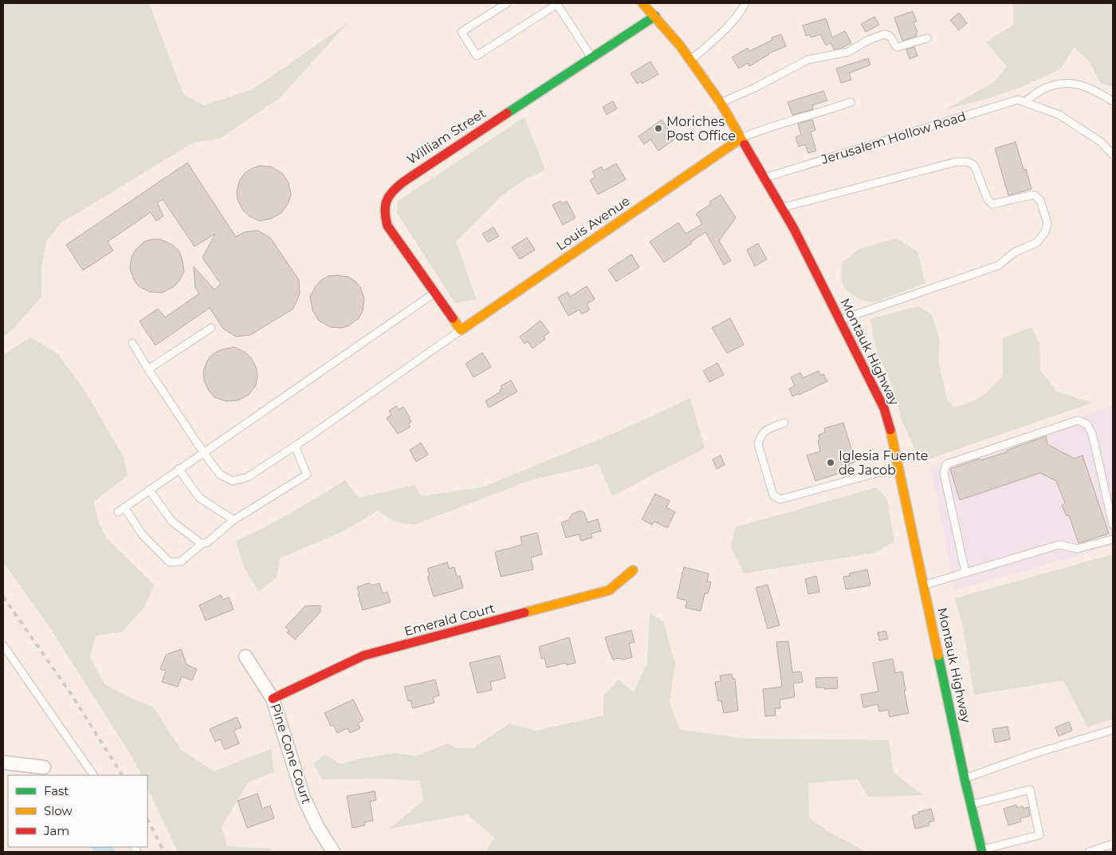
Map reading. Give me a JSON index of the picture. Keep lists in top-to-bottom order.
{
  "streets": {
    "street": [
      "William Street",
      "Louis Avenue",
      "Montauk Highway",
      "Emerald Court",
      "Pine Cone Court"
    ],
    "lane": ["Jerusalem Hollow Road"]
  },
  "crossings": [
    ["William Street", "Louis Avenue"],
    ["William Street", "Montauk Highway"],
    ["Jerusalem Hollow Road", "Montauk Highway"],
    ["Louis Avenue", "Montauk Highway"],
    ["Emerald Court", "Pine Cone Court"]
  ],
  "places": ["Moriches Post Office", "Iglesia Fuente de Jacob"],
  "legend": ["Fast", "Slow", "Jam"]
}
